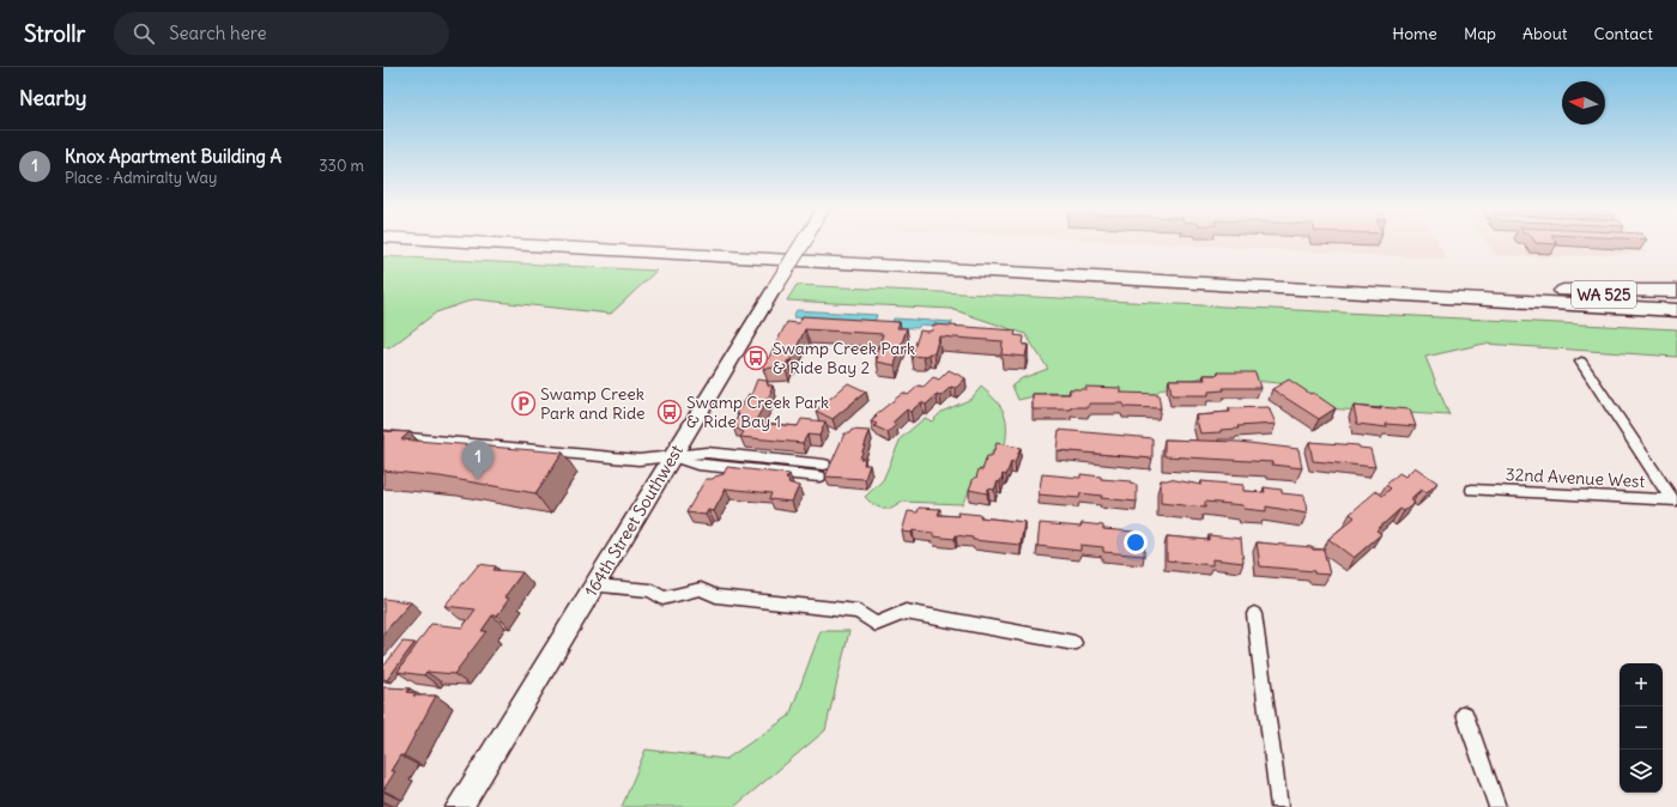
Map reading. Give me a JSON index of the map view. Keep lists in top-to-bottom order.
{
  "streets": {
    "highway": ["WA 525"],
    "main road": ["164th Street Southwest"],
    "street": ["32nd Avenue West"]
  },
  "places": {
    "bus stop": ["Swamp Creek Park & Ride Bay 2", "Swamp Creek Park & Ride Bay 1"],
    "parking": ["Swamp Creek Park and Ride"]
  },
  "north": "left",
  "page": {
    "header": "Strollr",
    "search": "Search here",
    "nav": [
      "Home",
      "Map",
      "About",
      "Contact"
    ],
    "heading": "Nearby",
    "list": [
      {
        "mark": "1",
        "name": "Knox Apartment Building A",
        "note": "Place · Admiralty Way",
        "value": "330 m"
      }
    ],
    "pins": "1",
    "map_buttons": ["+", "−"]
  }
}
